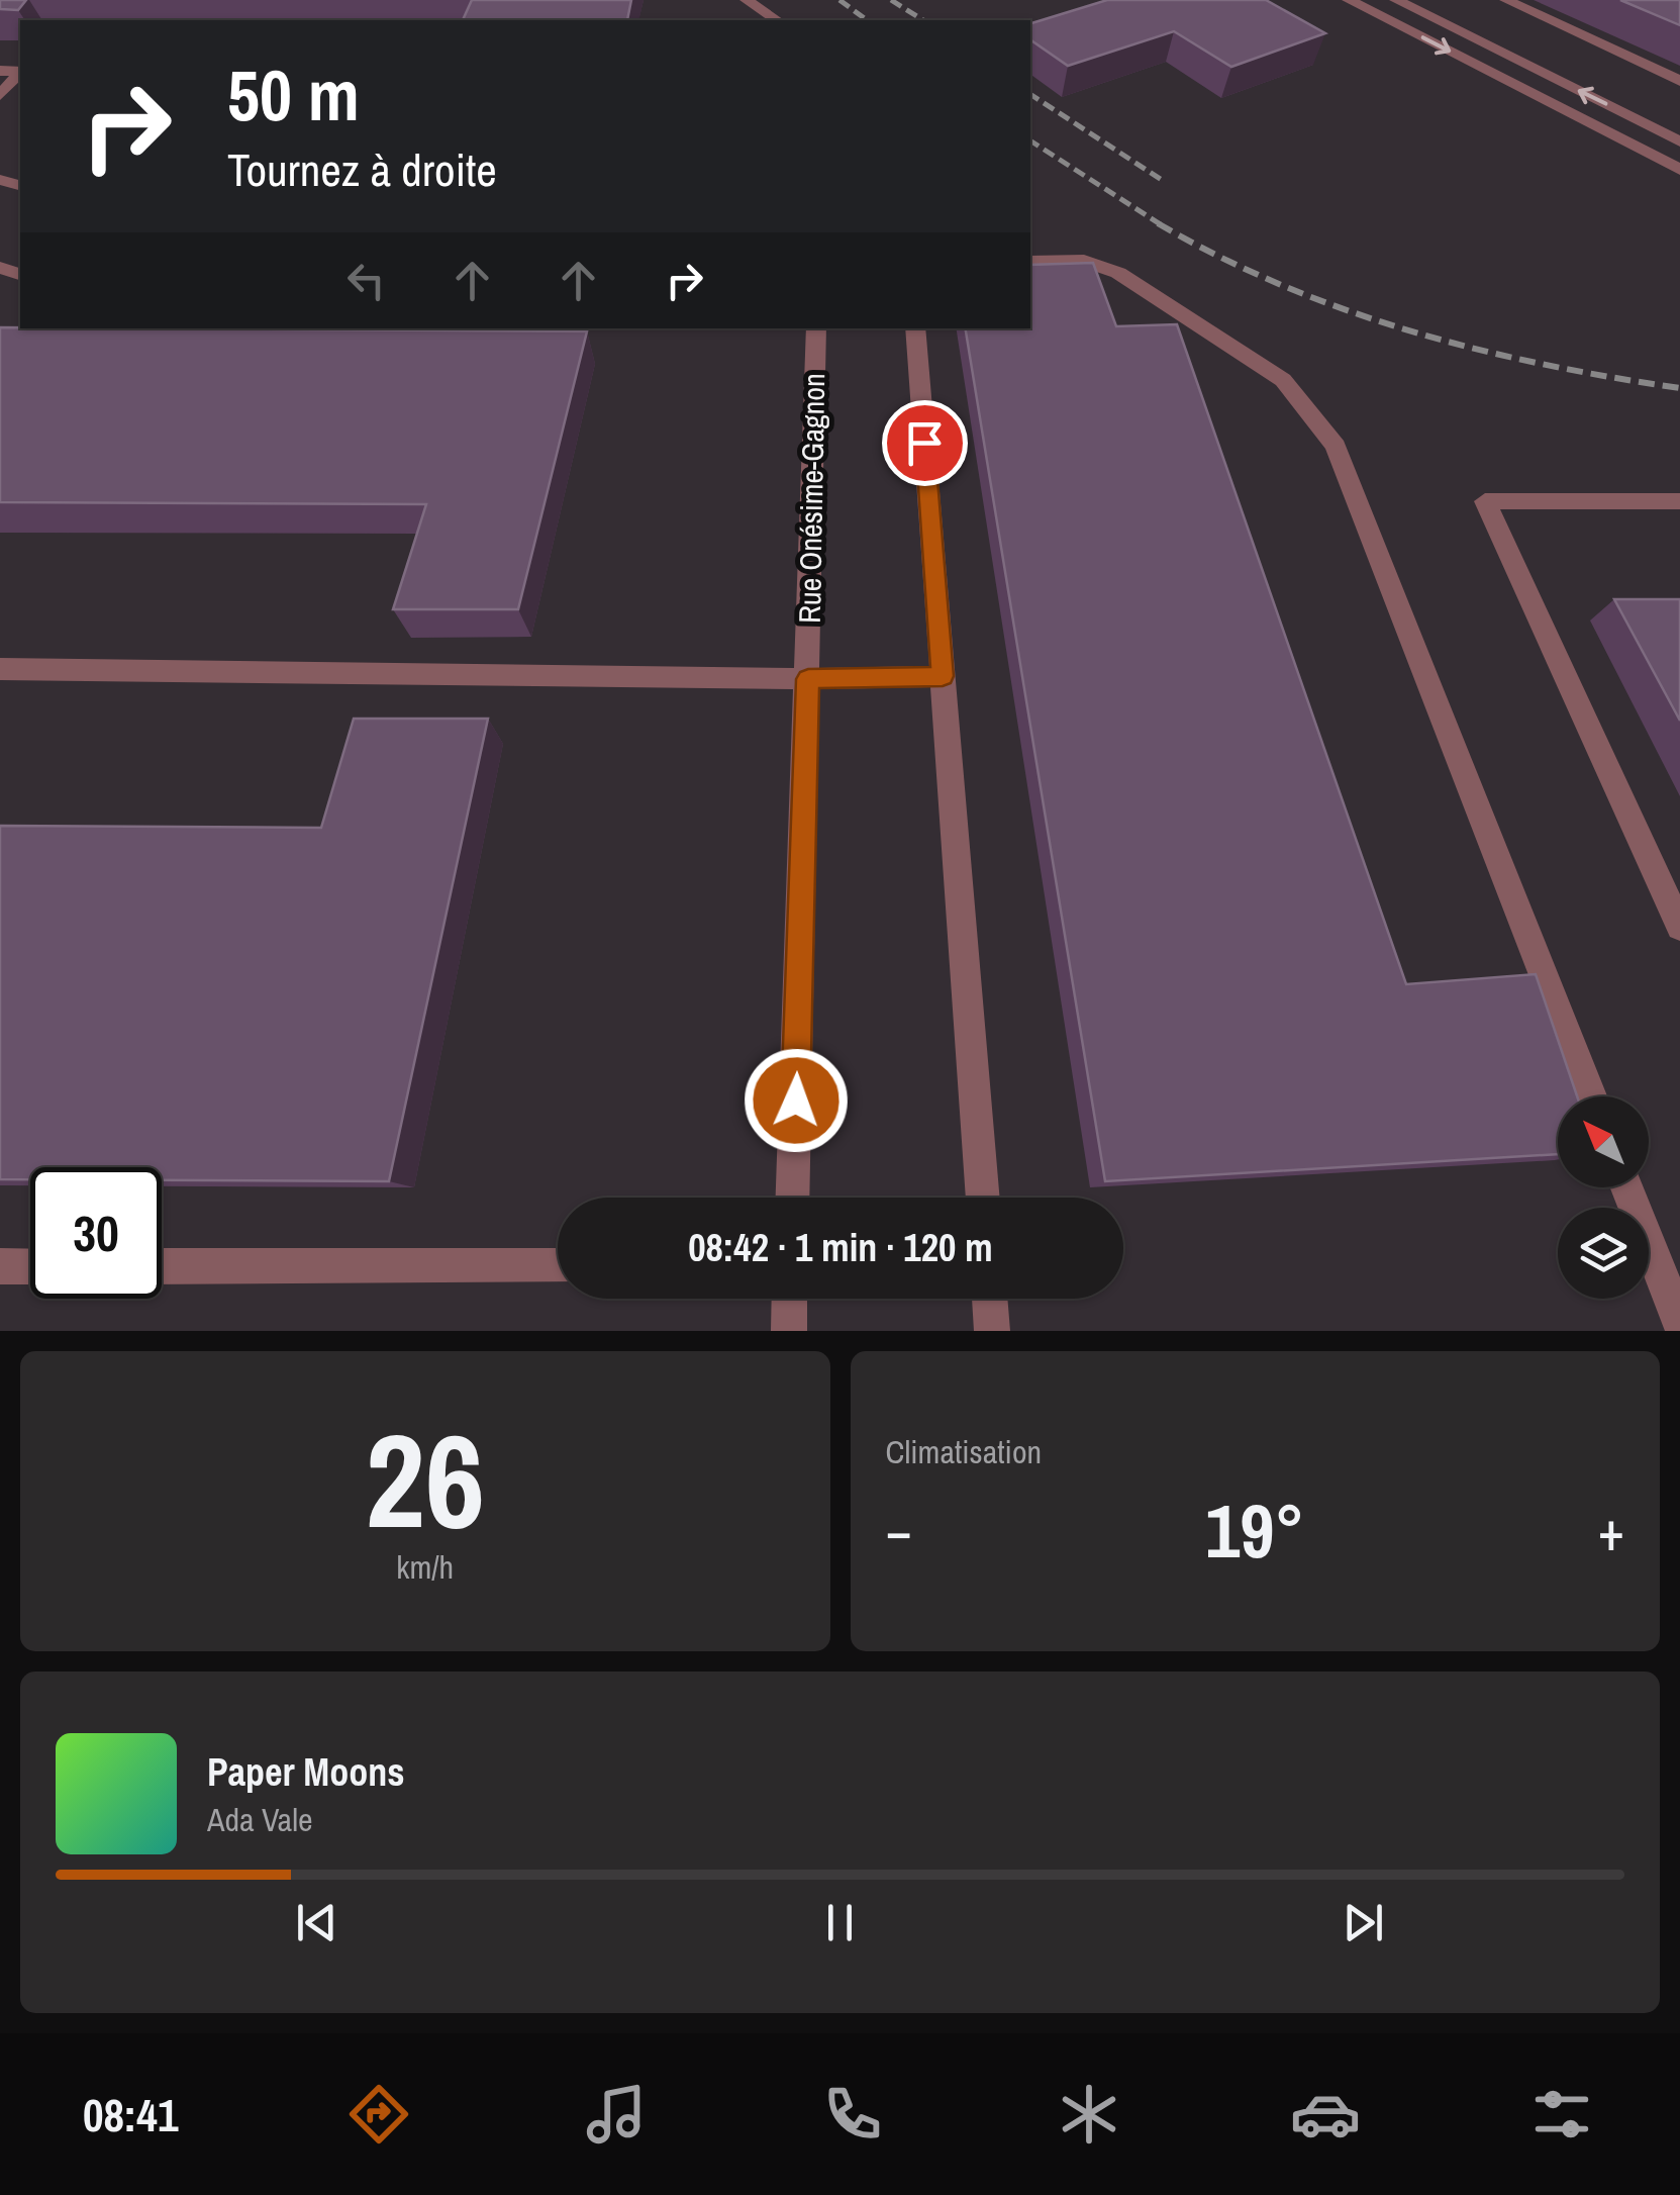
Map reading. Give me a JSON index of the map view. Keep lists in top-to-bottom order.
{
  "streets": {
    "street": ["Rue Onésime-Gagnon"]
  },
  "north": "top left",
  "page": {
    "turn": ["50 m", "Tournez à droite"],
    "limit": "30",
    "trip": "08:42 · 1 min · 120 m",
    "tile": [
      ["26", "km/h"],
      "Climatisation"
    ],
    "heat": ["−", "19°", "+"],
    "song": ["Paper Moons", "Ada Vale"],
    "tabs": "08:41"
  }
}
